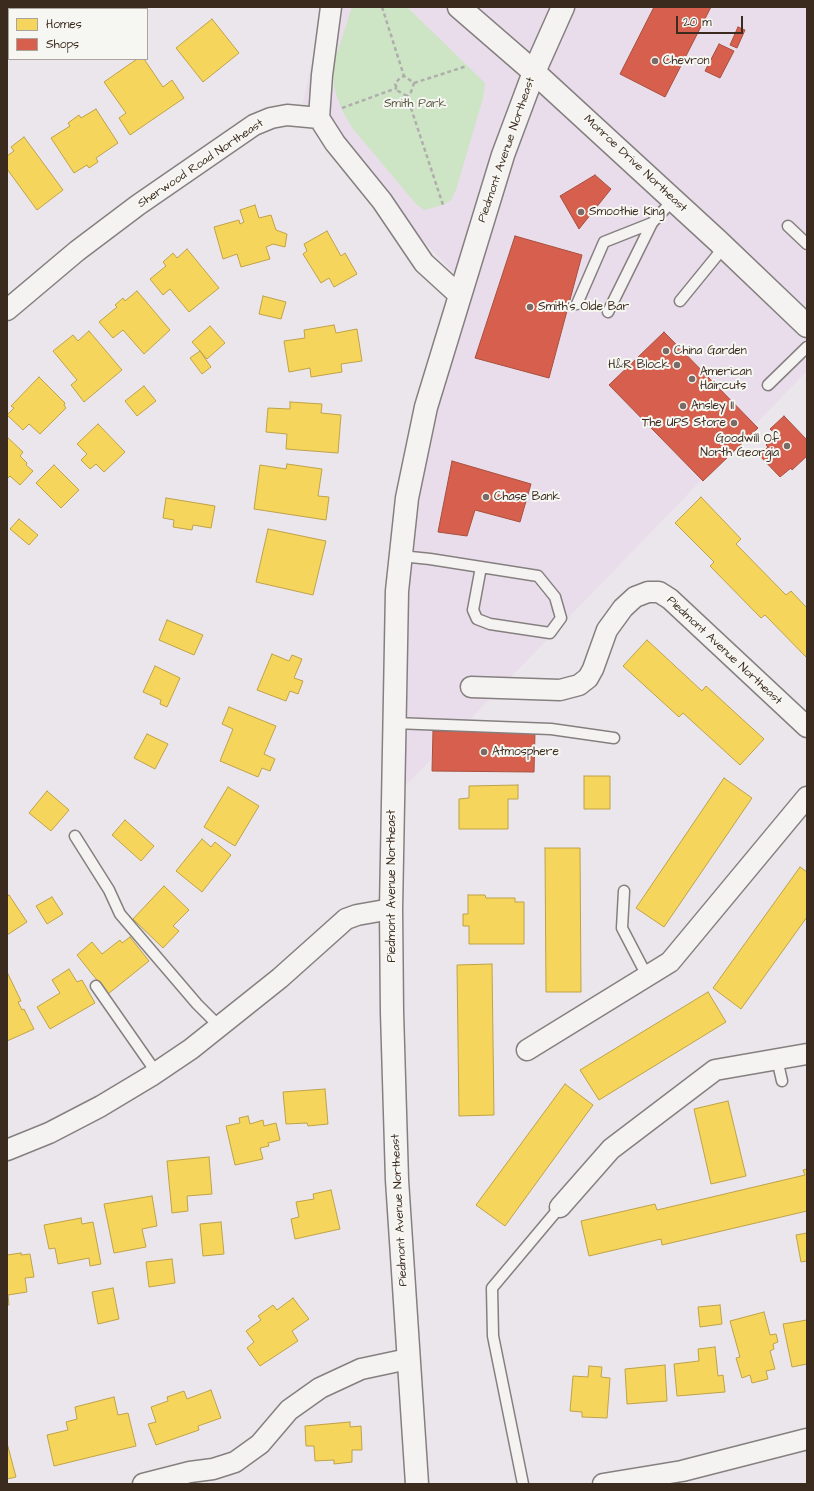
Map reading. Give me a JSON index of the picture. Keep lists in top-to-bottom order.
{
  "streets": {
    "main road": ["Piedmont Avenue Northeast", "Monroe Drive Northeast"],
    "street": ["Sherwood Road Northeast"]
  },
  "crossings": [
    ["Piedmont Avenue Northeast", "Monroe Drive Northeast"]
  ],
  "parks": ["Smith Park"],
  "places": [
    "Chevron",
    "Smoothie King",
    "Smith's Olde Bar",
    "China Garden",
    "H&R Block",
    "American Haircuts",
    "Ansley II",
    "The UPS Store",
    "Goodwill Of North Georgia",
    "Chase Bank",
    "Atmosphere"
  ],
  "legend": ["Homes", "Shops"],
  "scale_bar": "20 m"
}
